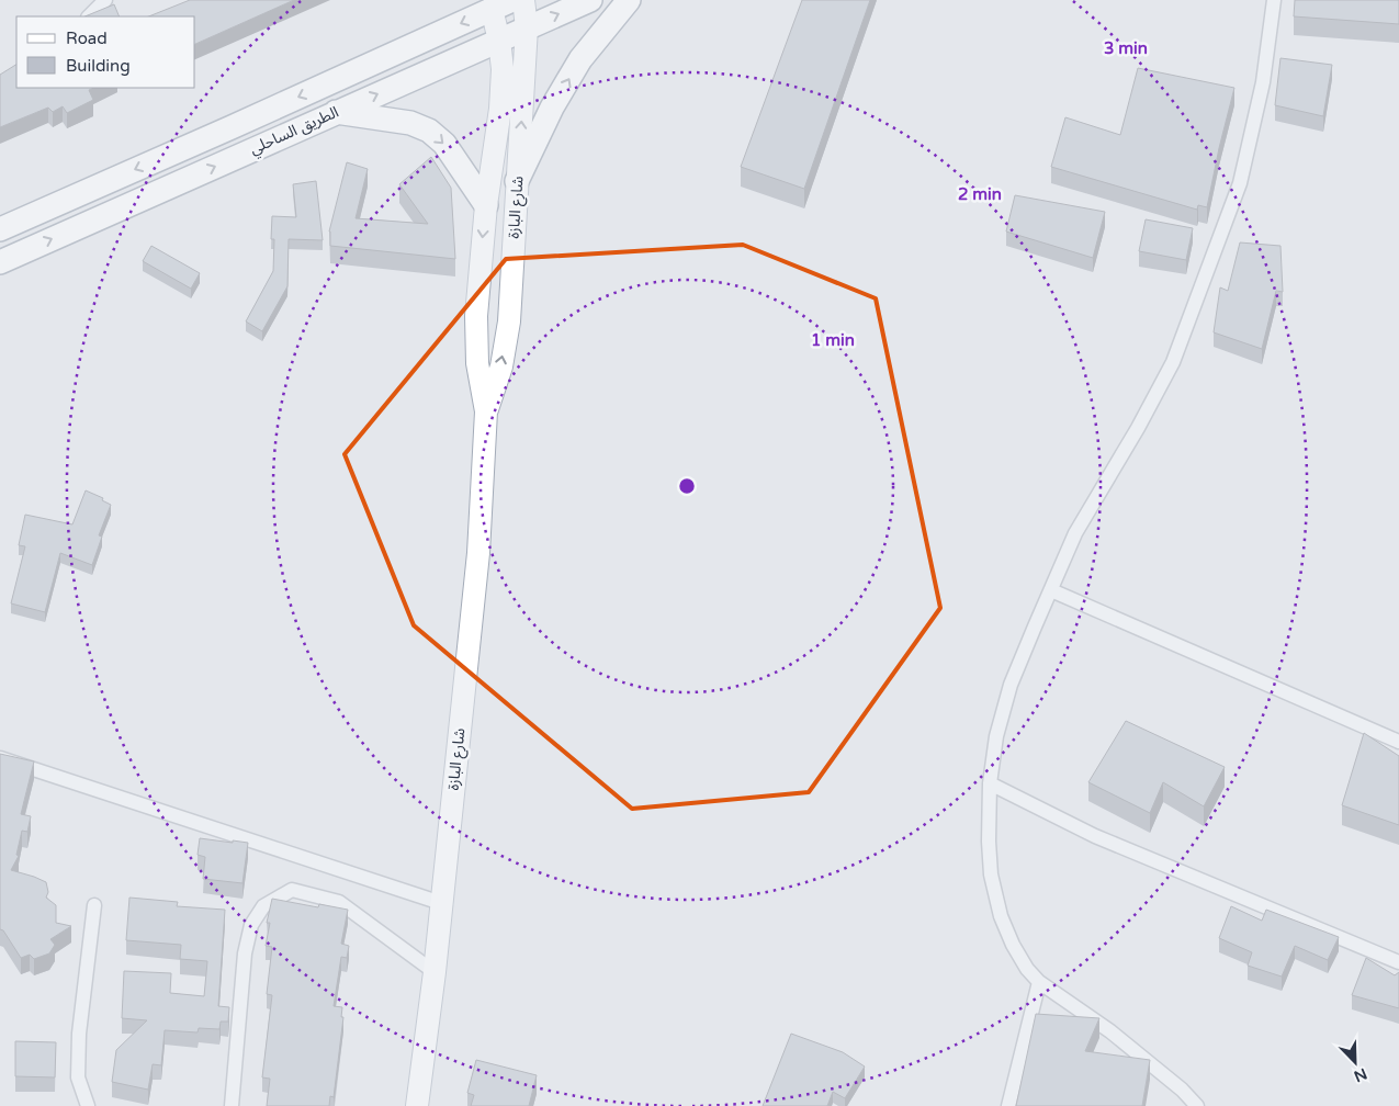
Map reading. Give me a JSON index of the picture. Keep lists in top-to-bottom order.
{
  "streets": {
    "highway": ["الطريق الساحلي"],
    "main road": ["شارع البازة"]
  },
  "crossings": [
    ["الطريق الساحلي", "شارع البازة"]
  ],
  "legend": ["Road", "Building"],
  "north": "bottom right",
  "rings": ["3 min", "2 min", "1 min"]
}
